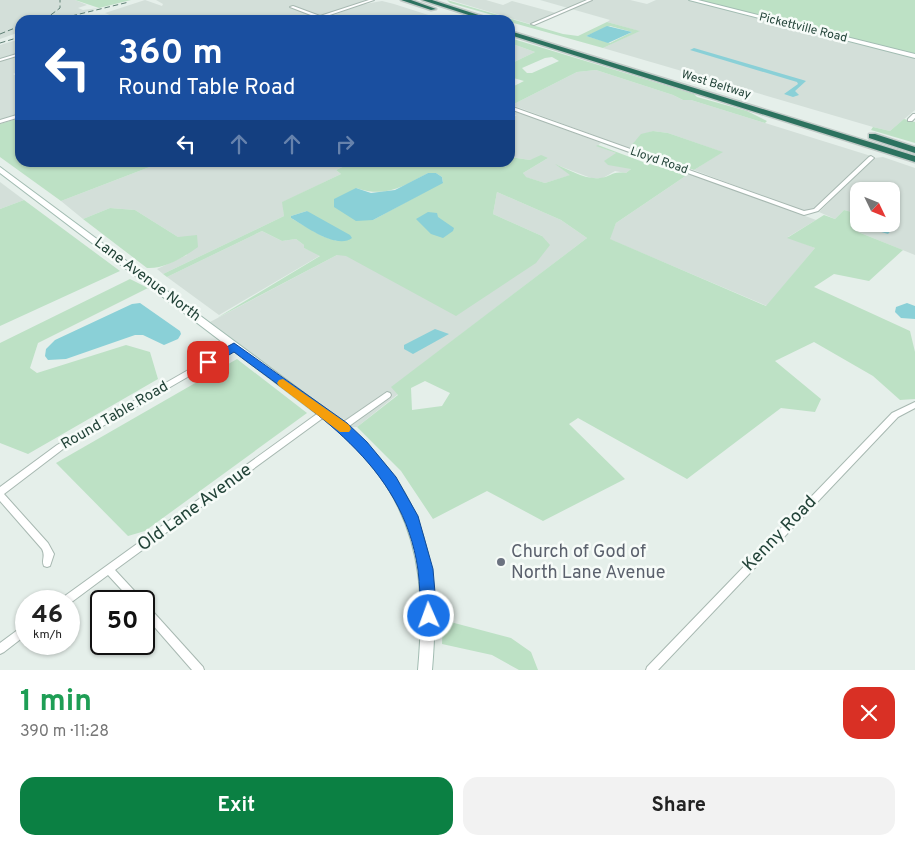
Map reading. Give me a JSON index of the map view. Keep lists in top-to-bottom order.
{
  "streets": {
    "highway": ["West Beltway"],
    "main road": ["Pickettville Road", "Lane Avenue North"],
    "street": [
      "Lloyd Road",
      "Round Table Road",
      "Old Lane Avenue",
      "Kenny Road"
    ]
  },
  "crossings": [
    ["Lane Avenue North", "Round Table Road"],
    ["Lane Avenue North", "Old Lane Avenue"]
  ],
  "places": ["Church of God of North Lane Avenue"],
  "north": "bottom right",
  "page": {
    "turn": ["360 m", "Round Table Road"],
    "speed": "46 km/h",
    "limit": "50",
    "heading": ["1 min", "390 m · 11:28"],
    "buttons": ["Exit", "Share"]
  }
}
